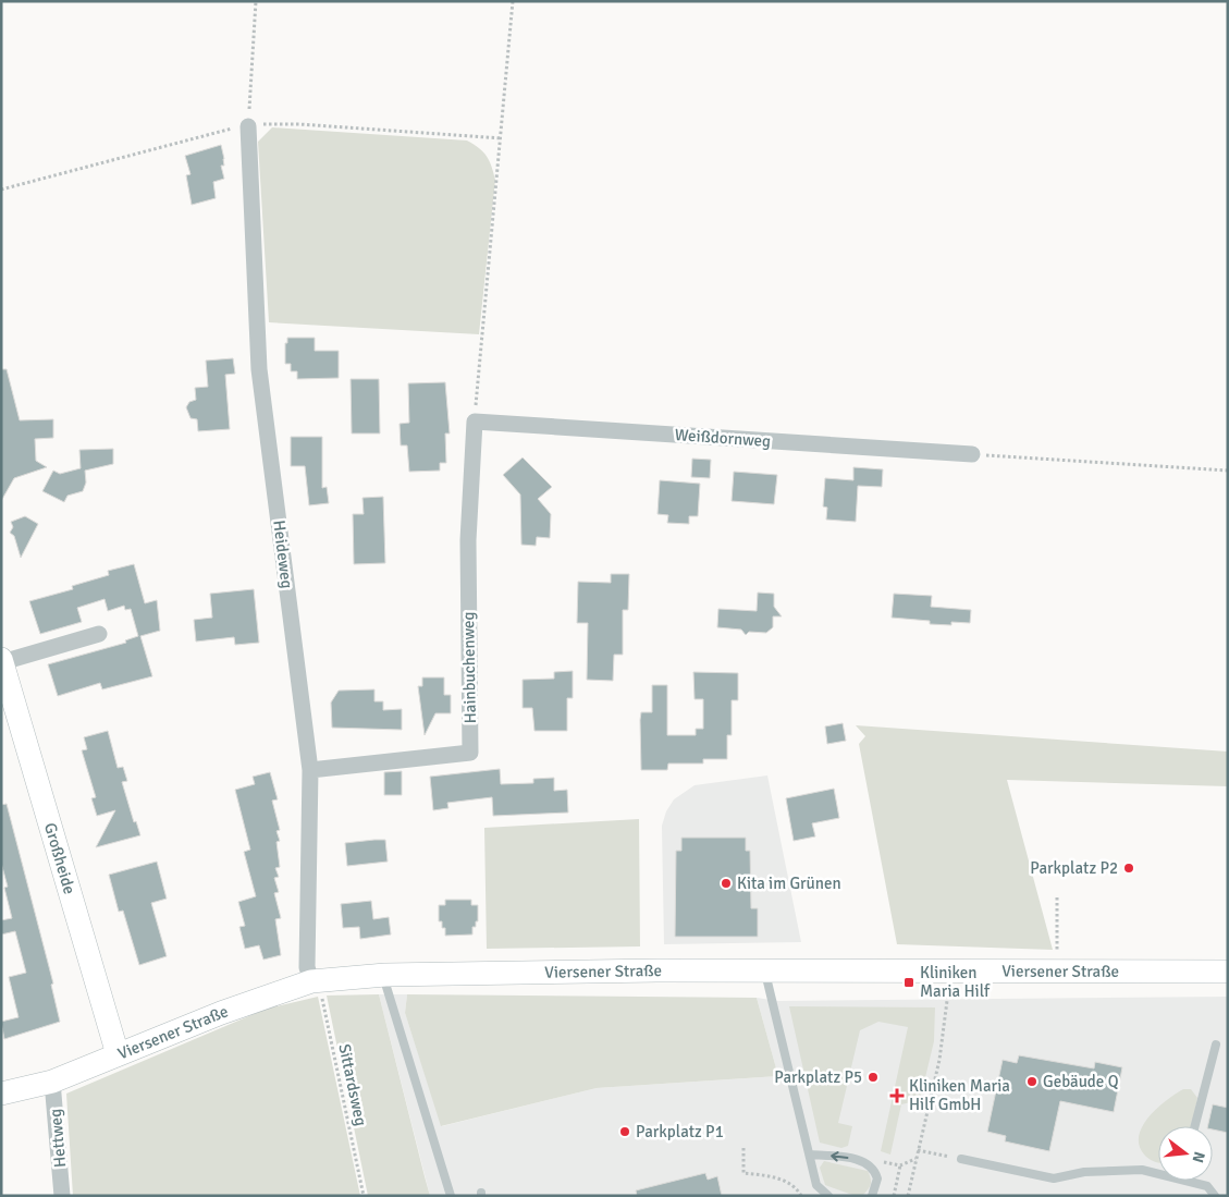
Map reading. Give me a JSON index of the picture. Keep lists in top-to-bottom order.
{
  "streets": {
    "main road": ["Großheide", "Viersener Straße"],
    "street": [
      "Weißdornweg",
      "Heideweg",
      "Hainbuchenweg",
      "Hettweg"
    ],
    "path": ["Sittardsweg"]
  },
  "crossings": [
    ["Weißdornweg", "Hainbuchenweg"],
    ["Heideweg", "Hainbuchenweg"],
    ["Heideweg", "Viersener Straße"],
    ["Heideweg", "Sittardsweg"],
    ["Großheide", "Viersener Straße"],
    ["Viersener Straße", "Sittardsweg"],
    ["Viersener Straße", "Hettweg"]
  ],
  "places": {
    "other": [
      "Parkplatz P2",
      "Kita im Grünen",
      "Parkplatz P5",
      "Gebäude Q",
      "Parkplatz P1"
    ],
    "transit": ["Kliniken Maria Hilf"],
    "health": ["Kliniken Maria Hilf GmbH"]
  },
  "north": "right"
}
